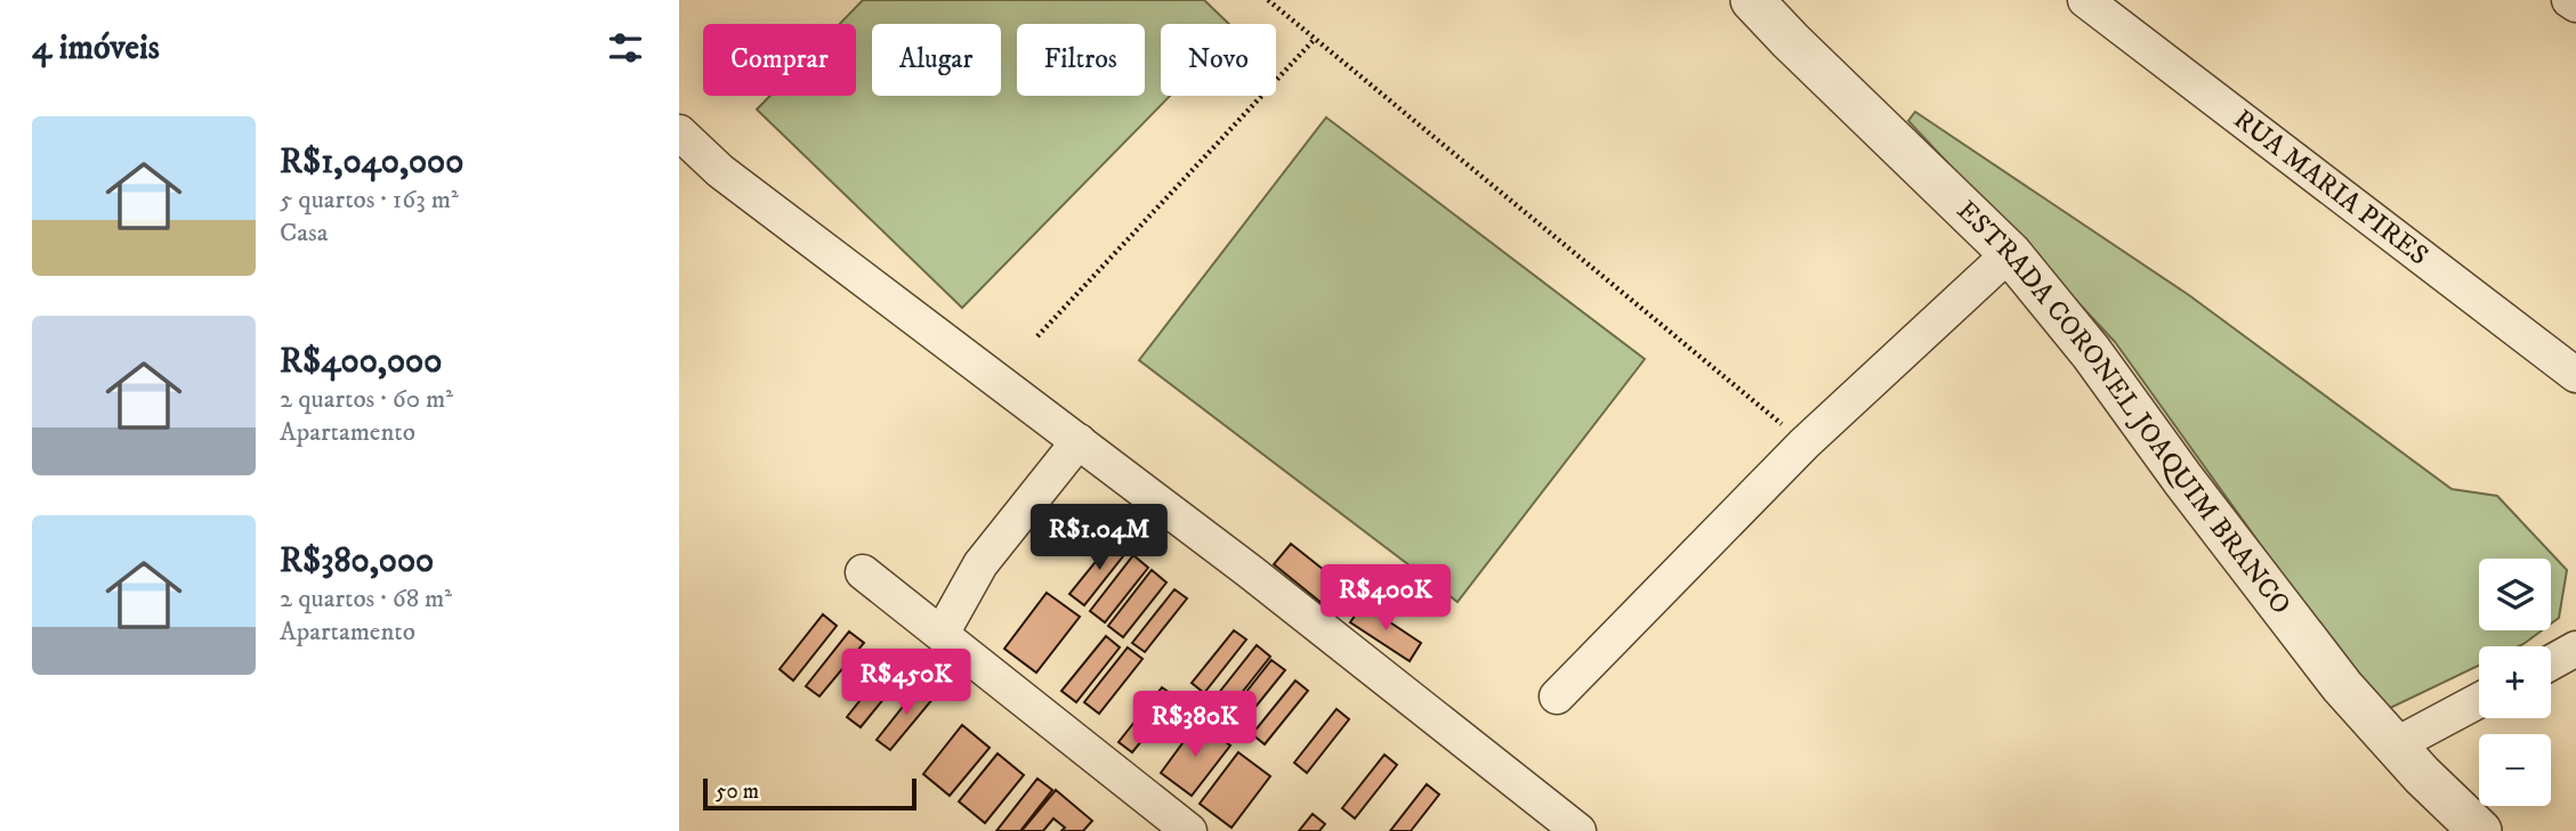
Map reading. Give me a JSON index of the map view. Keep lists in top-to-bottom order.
{
  "streets": {
    "street": ["RUA MARIA PIRES", "ESTRADA CORONEL JOAQUIM BRANCO"]
  },
  "scale_bar": "50 m",
  "page": {
    "heading": "4 imóveis",
    "chip": [
      "Comprar",
      "Alugar",
      "Filtros",
      "Novo"
    ],
    "list": [
      {
        "name": "R$1,040,000",
        "note": "5 quartos · 163 m² · Casa"
      },
      {
        "name": "R$400,000",
        "note": "2 quartos · 60 m² · Apartamento"
      },
      {
        "name": "R$380,000",
        "note": "2 quartos · 68 m² · Apartamento"
      }
    ],
    "price": [
      "R$1.04M",
      "R$400K",
      "R$450K",
      "R$380K"
    ],
    "map_buttons": ["+", "−"],
    "scale": "50 m"
  }
}
